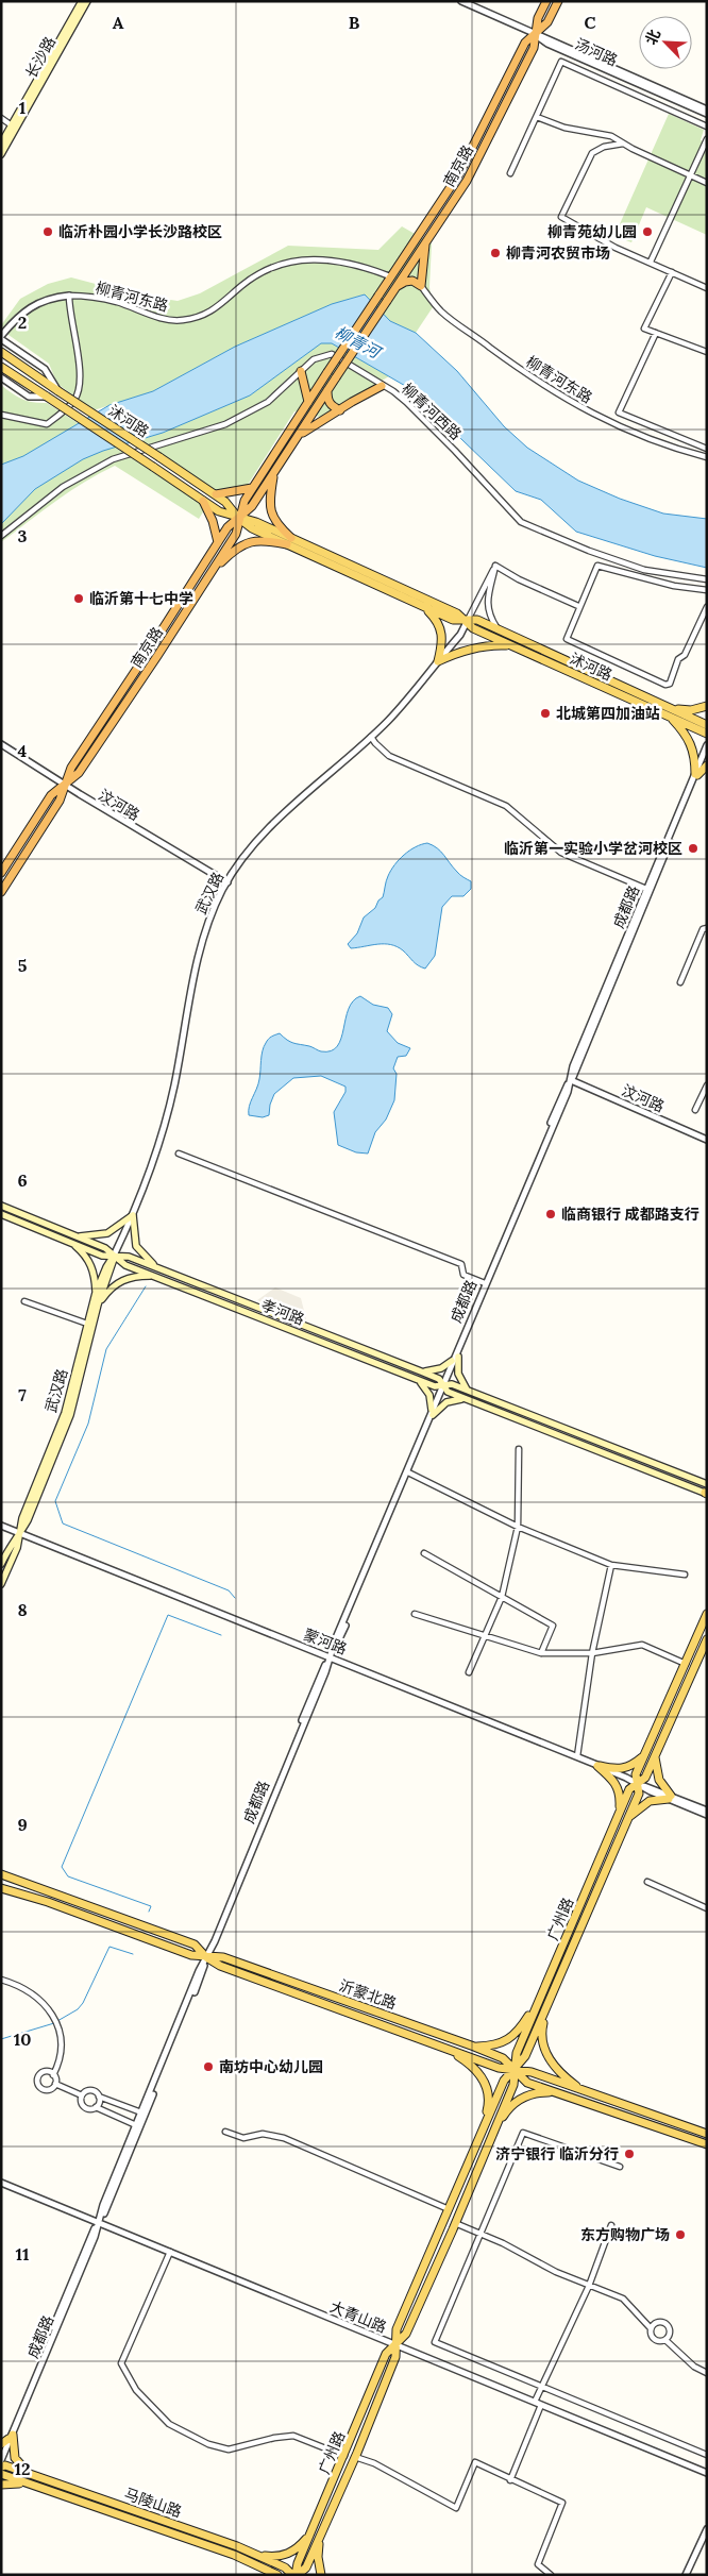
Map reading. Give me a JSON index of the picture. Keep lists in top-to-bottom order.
{
  "streets": {
    "highway": ["南京路"],
    "main road": [
      "长沙路",
      "沭河路",
      "武汉路",
      "孝河路",
      "广州路",
      "沂蒙北路",
      "马陵山路"
    ],
    "street": [
      "汤河路",
      "柳青河东路",
      "柳青河西路",
      "汶河路",
      "成都路",
      "蒙河路",
      "大青山路"
    ]
  },
  "crossings": [
    ["汤河路", "南京路"],
    ["南京路", "柳青河东路"],
    ["南京路", "沭河路"],
    ["南京路", "汶河路"],
    ["沭河路", "武汉路"],
    ["汶河路", "武汉路"],
    ["汶河路", "成都路"],
    ["武汉路", "孝河路"],
    ["武汉路", "蒙河路"],
    ["成都路", "孝河路"],
    ["成都路", "蒙河路"],
    ["成都路", "沂蒙北路"],
    ["成都路", "大青山路"],
    ["蒙河路", "广州路"],
    ["广州路", "沂蒙北路"],
    ["广州路", "大青山路"],
    ["广州路", "马陵山路"]
  ],
  "water": ["柳青河"],
  "places": [
    "临沂朴园小学长沙路校区",
    "柳青苑幼儿园",
    "柳青河农贸市场",
    "临沂第十七中学",
    "北城第四加油站",
    "临沂第一实验小学岔河校区",
    "临商银行 成都路支行",
    "南坊中心幼儿园",
    "济宁银行 临沂分行",
    "东方购物广场"
  ],
  "north": "top left",
  "grid": {
    "columns": ["A", "B", "C"],
    "rows": [
      "1",
      "2",
      "3",
      "4",
      "5",
      "6",
      "7",
      "8",
      "9",
      "10",
      "11",
      "12"
    ]
  }
}
